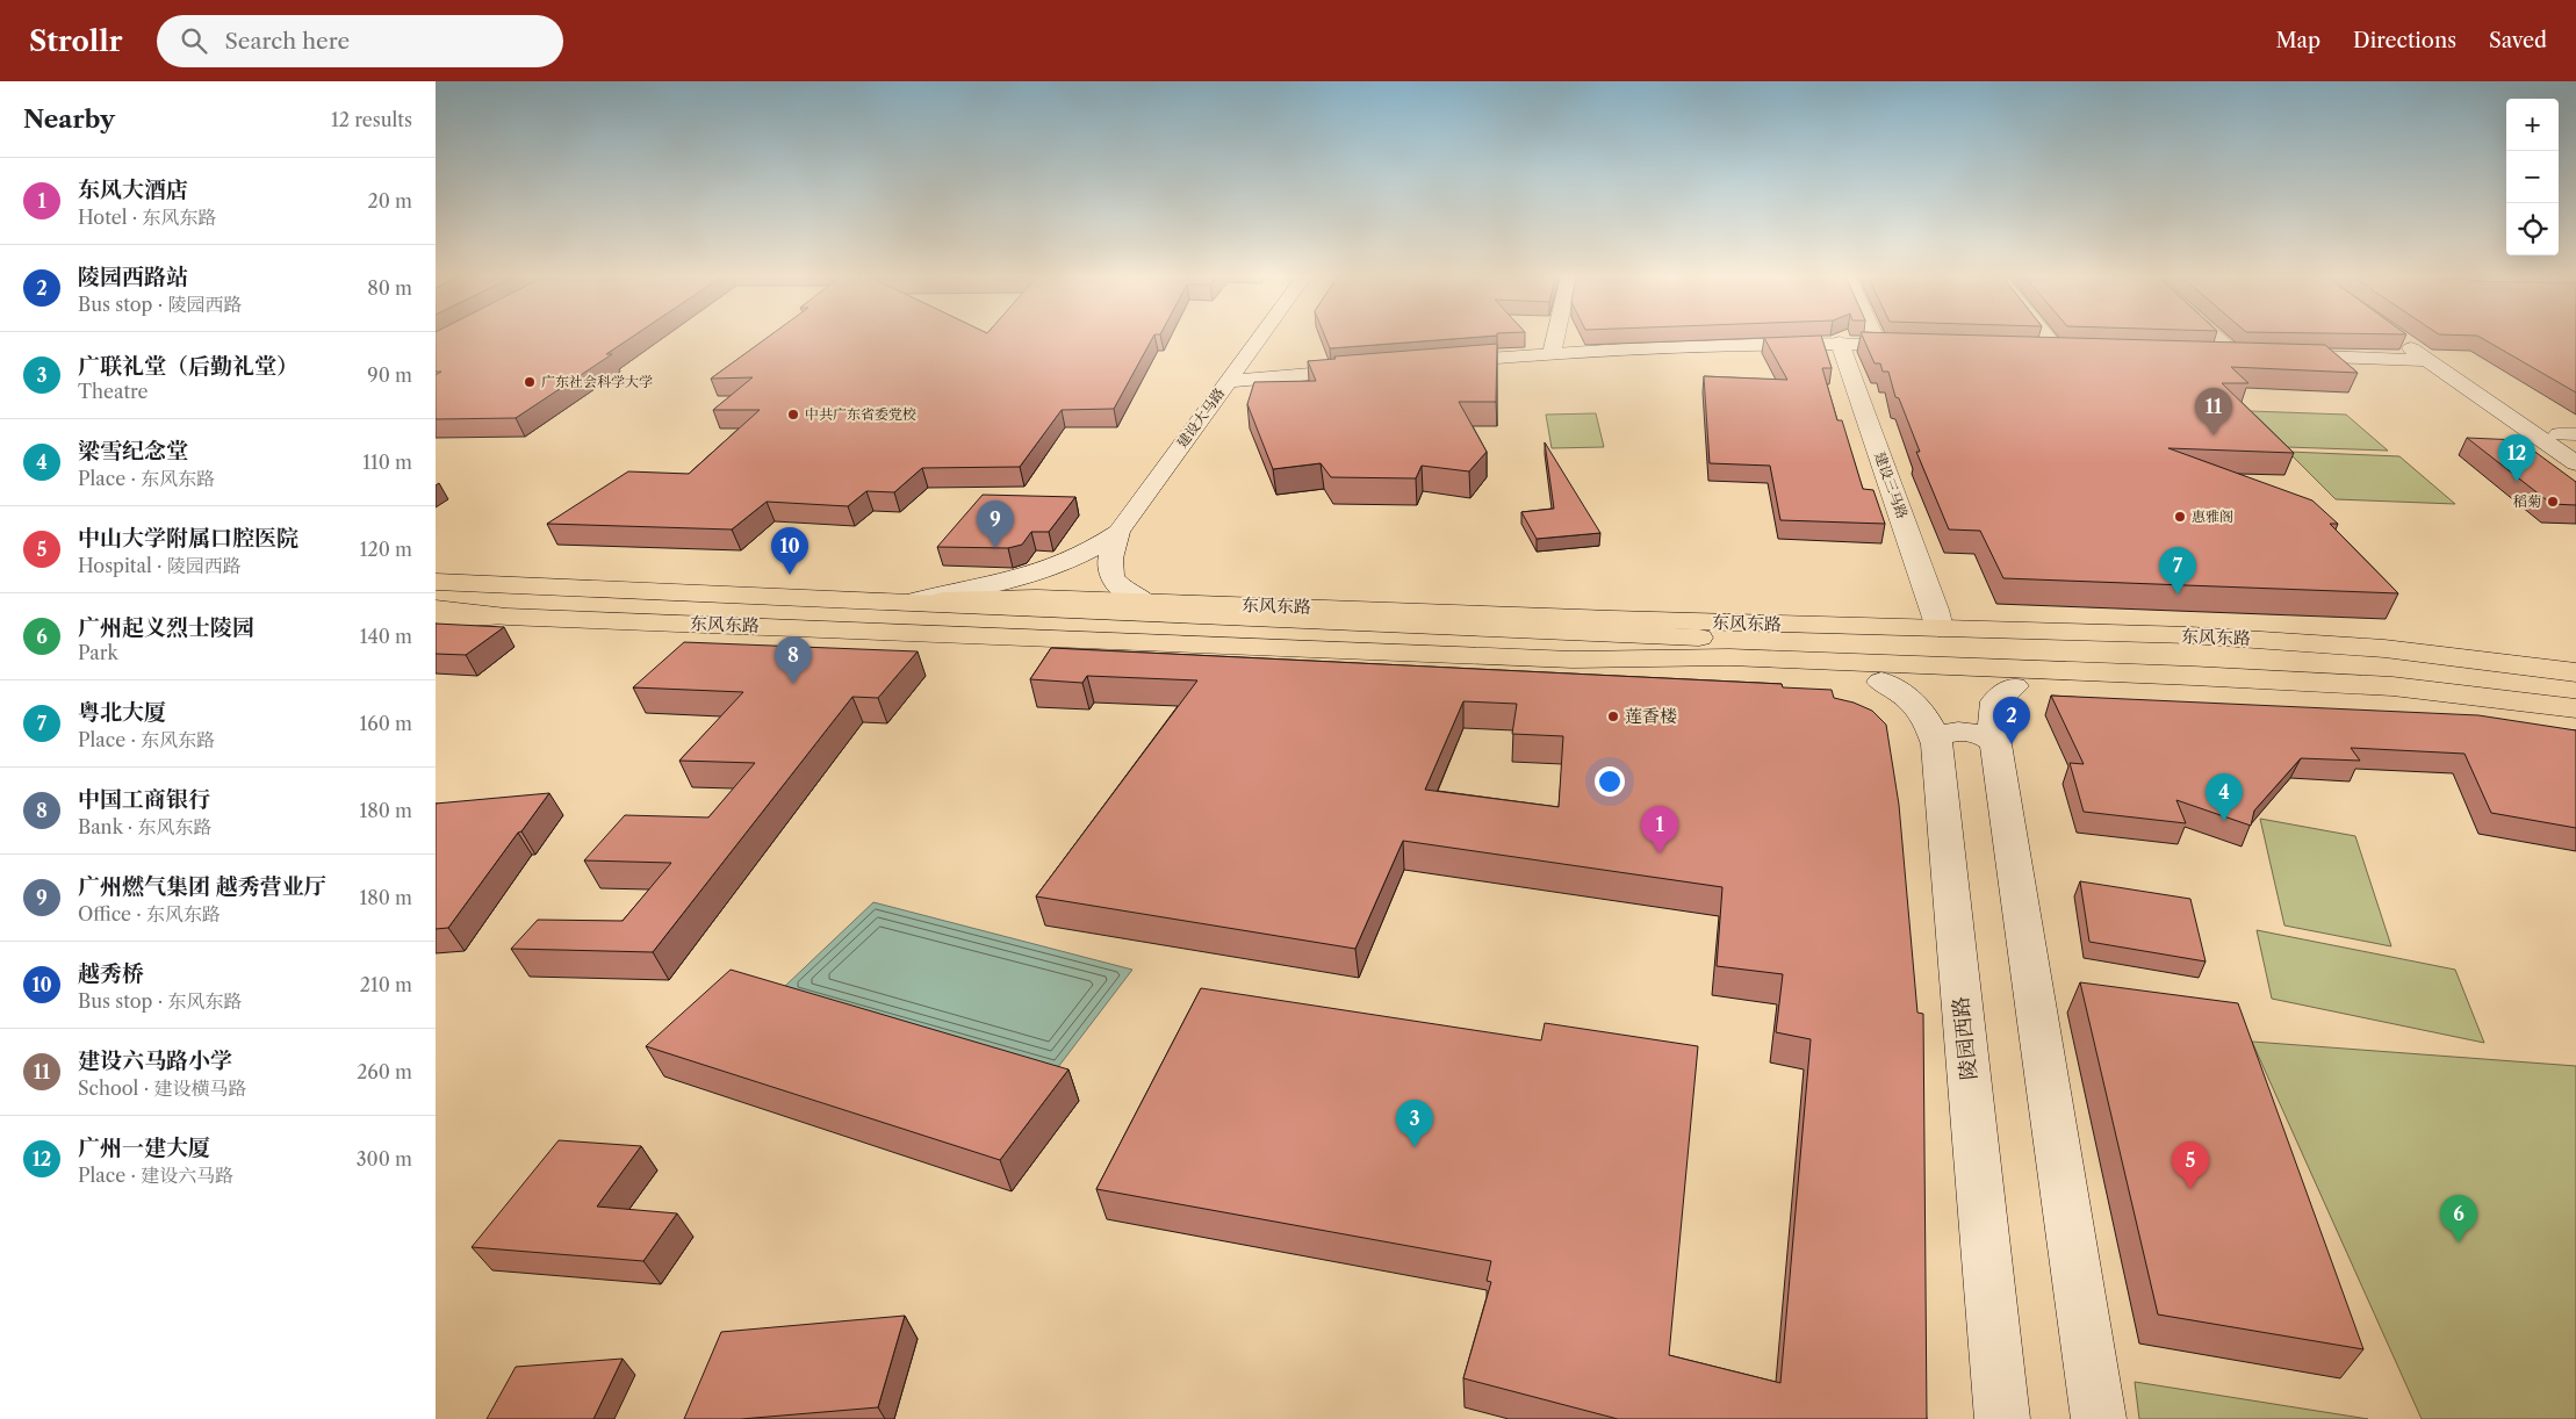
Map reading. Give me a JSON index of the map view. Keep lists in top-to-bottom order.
{
  "streets": {
    "main road": ["东风东路"],
    "street": ["建设大马路", "建设三马路", "陵园西路"]
  },
  "crossings": [
    ["建设三马路", "东风东路"],
    ["东风东路", "陵园西路"]
  ],
  "places": [
    "广东社会科学大学",
    "中共广东省委党校",
    "稻菊",
    "惠雅阁",
    "莲香楼"
  ],
  "page": {
    "header": "Strollr",
    "search": "Search here",
    "nav": ["Map", "Directions", "Saved"],
    "heading": ["Nearby", "12 results"],
    "map_buttons": ["+", "−"],
    "list": [
      {
        "mark": "1",
        "name": "东风大酒店",
        "note": "Hotel · 东风东路",
        "value": "20 m"
      },
      {
        "mark": "2",
        "name": "陵园西路站",
        "note": "Bus stop · 陵园西路",
        "value": "80 m"
      },
      {
        "mark": "3",
        "name": "广联礼堂（后勤礼堂）",
        "note": "Theatre",
        "value": "90 m"
      },
      {
        "mark": "4",
        "name": "梁雪纪念堂",
        "note": "Place · 东风东路",
        "value": "110 m"
      },
      {
        "mark": "5",
        "name": "中山大学附属口腔医院",
        "note": "Hospital · 陵园西路",
        "value": "120 m"
      },
      {
        "mark": "6",
        "name": "广州起义烈士陵园",
        "note": "Park",
        "value": "140 m"
      },
      {
        "mark": "7",
        "name": "粤北大厦",
        "note": "Place · 东风东路",
        "value": "160 m"
      },
      {
        "mark": "8",
        "name": "中国工商银行",
        "note": "Bank · 东风东路",
        "value": "180 m"
      },
      {
        "mark": "9",
        "name": "广州燃气集团 越秀营业厅",
        "note": "Office · 东风东路",
        "value": "180 m"
      },
      {
        "mark": "10",
        "name": "越秀桥",
        "note": "Bus stop · 东风东路",
        "value": "210 m"
      },
      {
        "mark": "11",
        "name": "建设六马路小学",
        "note": "School · 建设横马路",
        "value": "260 m"
      },
      {
        "mark": "12",
        "name": "广州一建大厦",
        "note": "Place · 建设六马路",
        "value": "300 m"
      }
    ],
    "pins": [
      "11",
      "12",
      "9",
      "10",
      "7",
      "8",
      "2",
      "4",
      "1",
      "3",
      "5",
      "6"
    ]
  }
}
